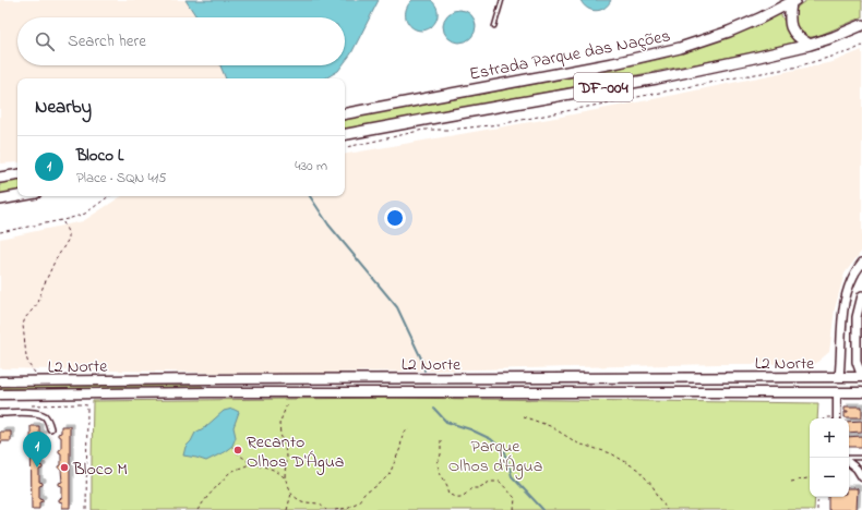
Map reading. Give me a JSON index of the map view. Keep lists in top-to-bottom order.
{
  "streets": {
    "highway": ["Estrada Parque das Nações", "DF-004"],
    "main road": ["L2 Norte"]
  },
  "parks": ["Parque Olhos d'Água"],
  "places": ["Recanto Olhos D'Água", "Bloco M"],
  "page": {
    "search": "Search here",
    "heading": "Nearby",
    "list": [
      {
        "mark": "1",
        "name": "Bloco L",
        "note": "Place · SQN 415",
        "value": "430 m"
      }
    ],
    "map_buttons": ["+", "−"],
    "pins": "1"
  }
}
